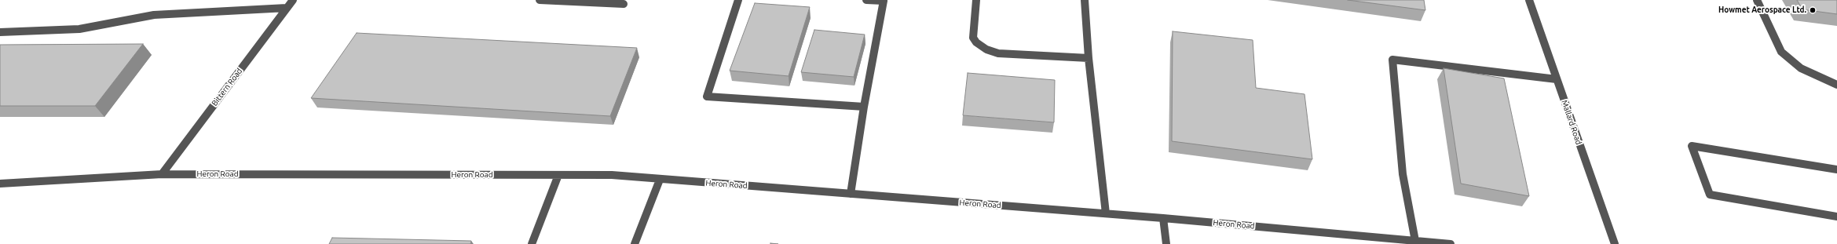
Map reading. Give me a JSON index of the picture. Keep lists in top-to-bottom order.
{
  "streets": {
    "street": ["Bittern Road", "Mallard Road", "Heron Road"]
  },
  "crossings": [
    ["Bittern Road", "Heron Road"]
  ],
  "places": ["Howmet Aerospace Ltd."]
}
